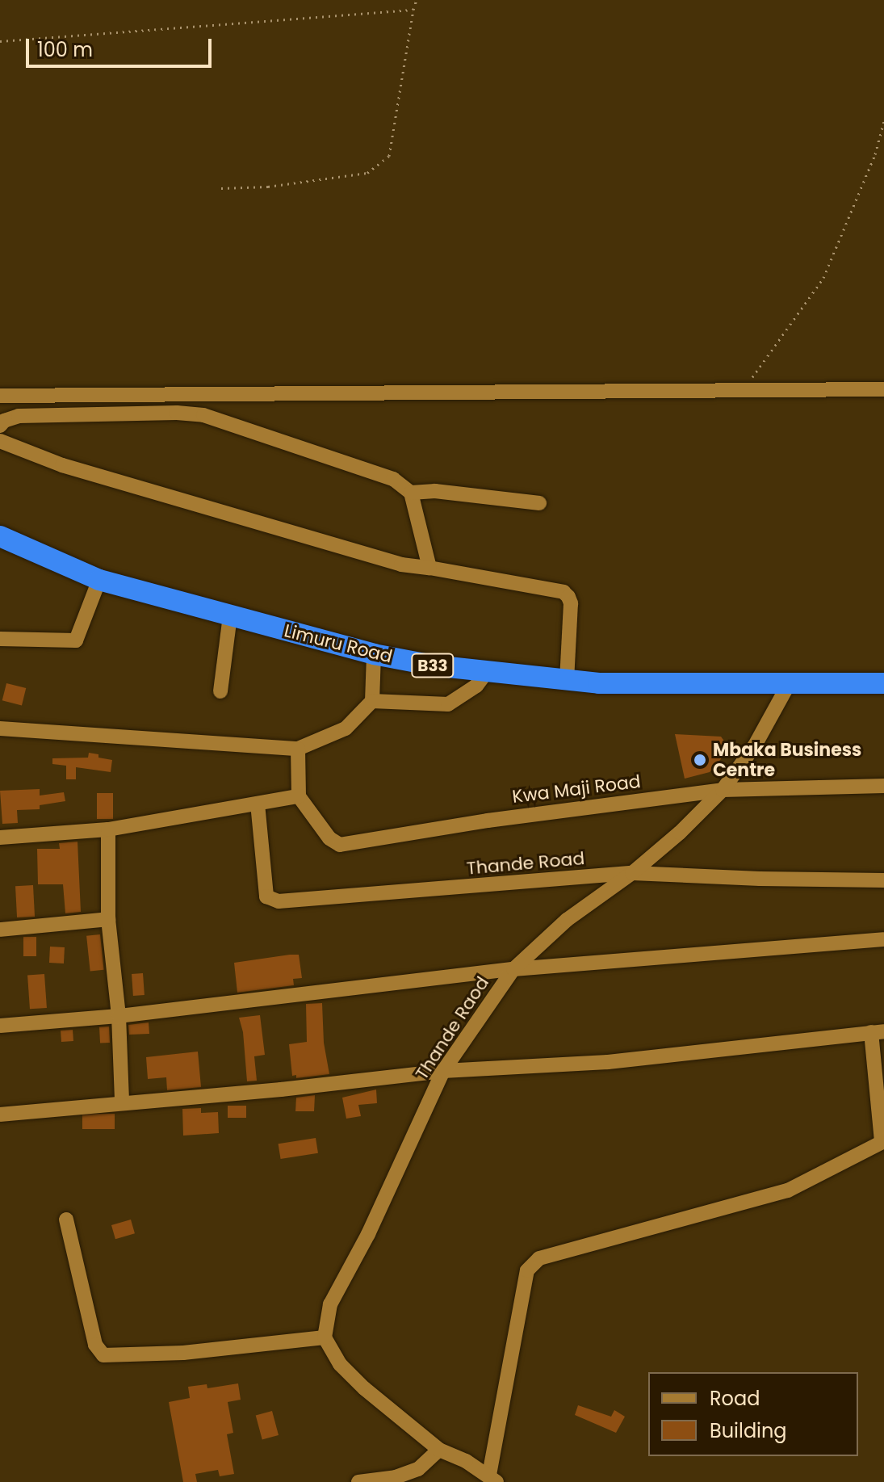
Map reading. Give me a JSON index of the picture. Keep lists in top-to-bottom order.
{
  "streets": {
    "highway": ["Limuru Road", "B33"],
    "street": ["Kwa Maji Road", "Thande Road", "Thande Raod"]
  },
  "crossings": [
    ["Limuru Road", "Thande Raod"],
    ["Kwa Maji Road", "Thande Raod"],
    ["Thande Road", "Thande Raod"]
  ],
  "places": ["Mbaka Business Centre"],
  "legend": ["Road", "Building"],
  "scale_bar": "100 m"
}
